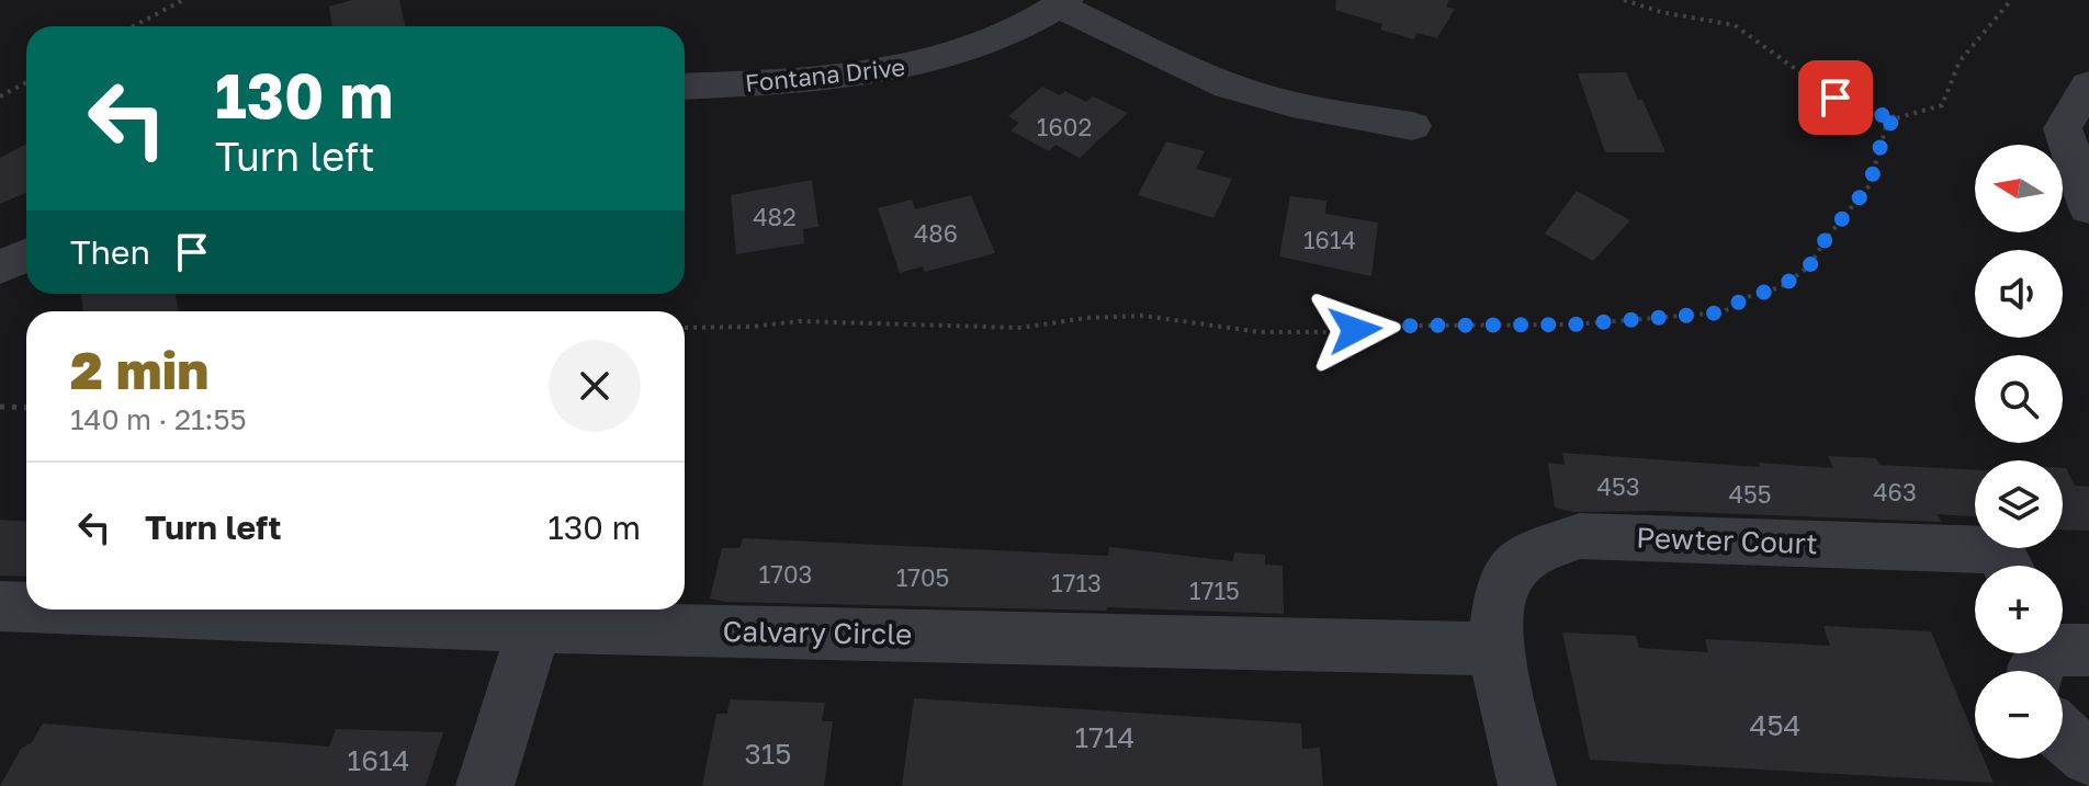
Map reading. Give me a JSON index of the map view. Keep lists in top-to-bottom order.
{
  "streets": {
    "street": ["Fontana Drive", "Pewter Court", "Calvary Circle"]
  },
  "crossings": [
    ["Pewter Court", "Calvary Circle"]
  ],
  "house_numbers": [
    "1602",
    "482",
    "486",
    "1614",
    "453",
    "463",
    "455",
    "1703",
    "1705",
    "1713",
    "1715",
    "454",
    "1714",
    "315",
    "1614"
  ],
  "north": "left",
  "page": {
    "turn": ["130 m", "Turn left"],
    "map_buttons": ["+", "−"],
    "then": "Then",
    "heading": ["2 min", "140 m · 21:55"],
    "list": [
      {
        "name": "Turn left",
        "value": "130 m"
      }
    ]
  }
}
